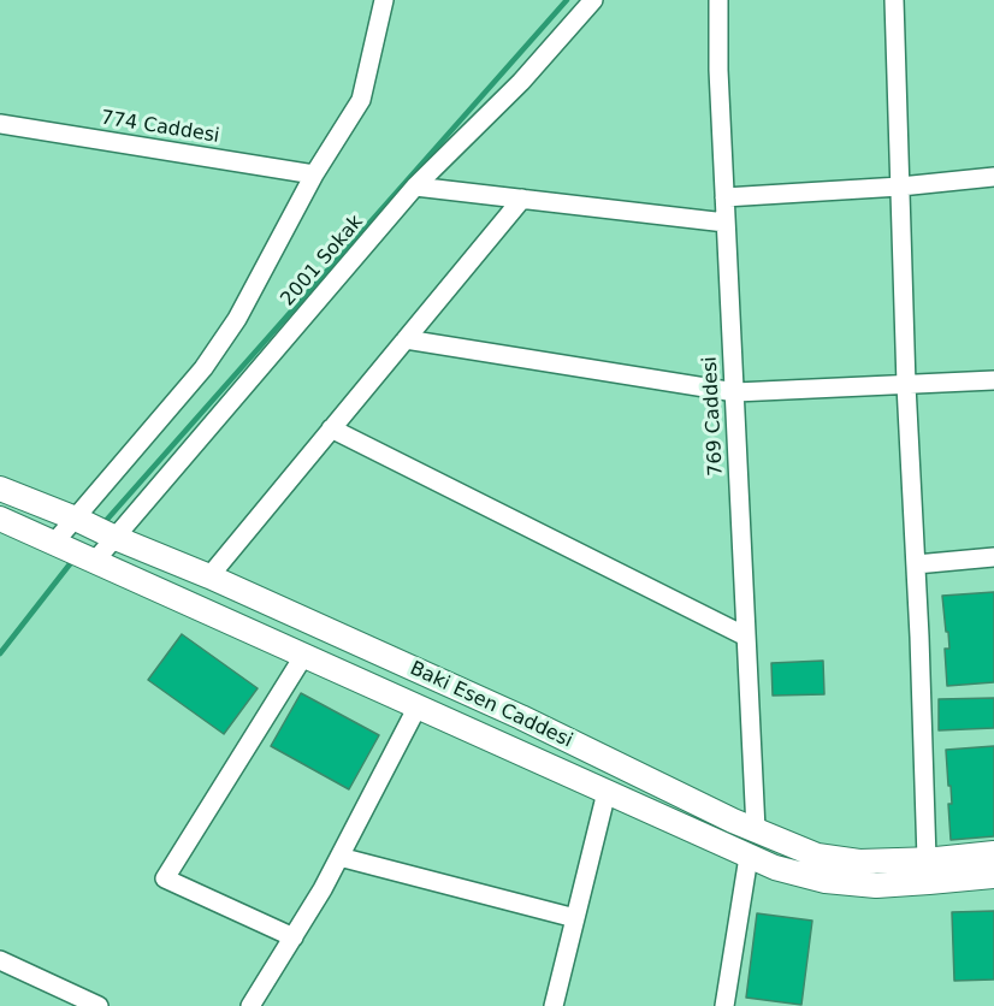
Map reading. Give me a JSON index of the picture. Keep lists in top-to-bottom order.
{
  "streets": {
    "street": [
      "774 Caddesi",
      "2001 Sokak",
      "769 Caddesi",
      "Baki Esen Caddesi"
    ]
  },
  "crossings": [
    ["2001 Sokak", "Baki Esen Caddesi"],
    ["769 Caddesi", "Baki Esen Caddesi"]
  ]
}
